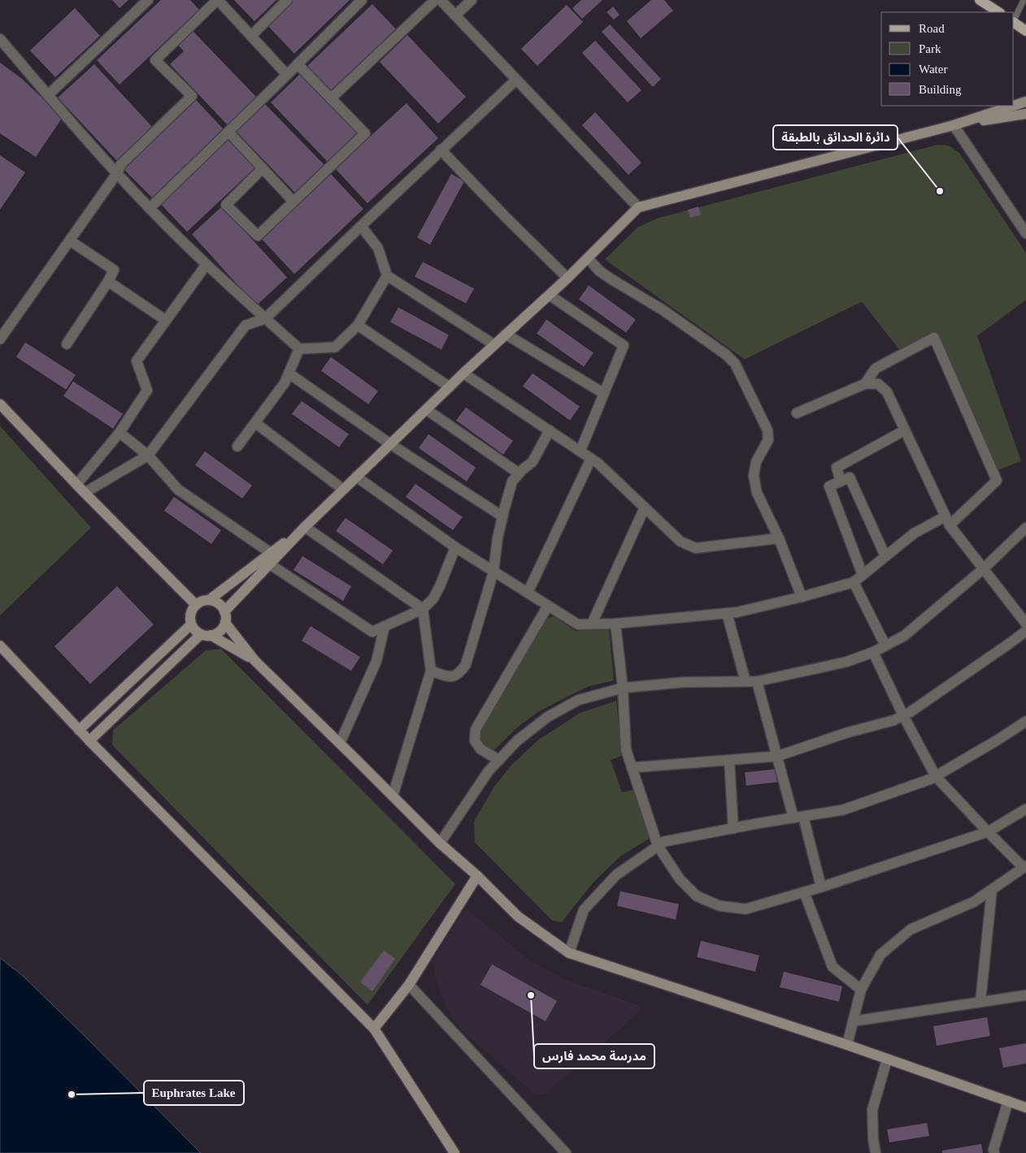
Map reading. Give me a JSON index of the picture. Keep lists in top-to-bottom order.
{
  "places": ["دائرة الحدائق بالطبقة", "مدرسة محمد فارس", "Euphrates Lake"],
  "legend": [
    "Road",
    "Park",
    "Water",
    "Building"
  ]
}
